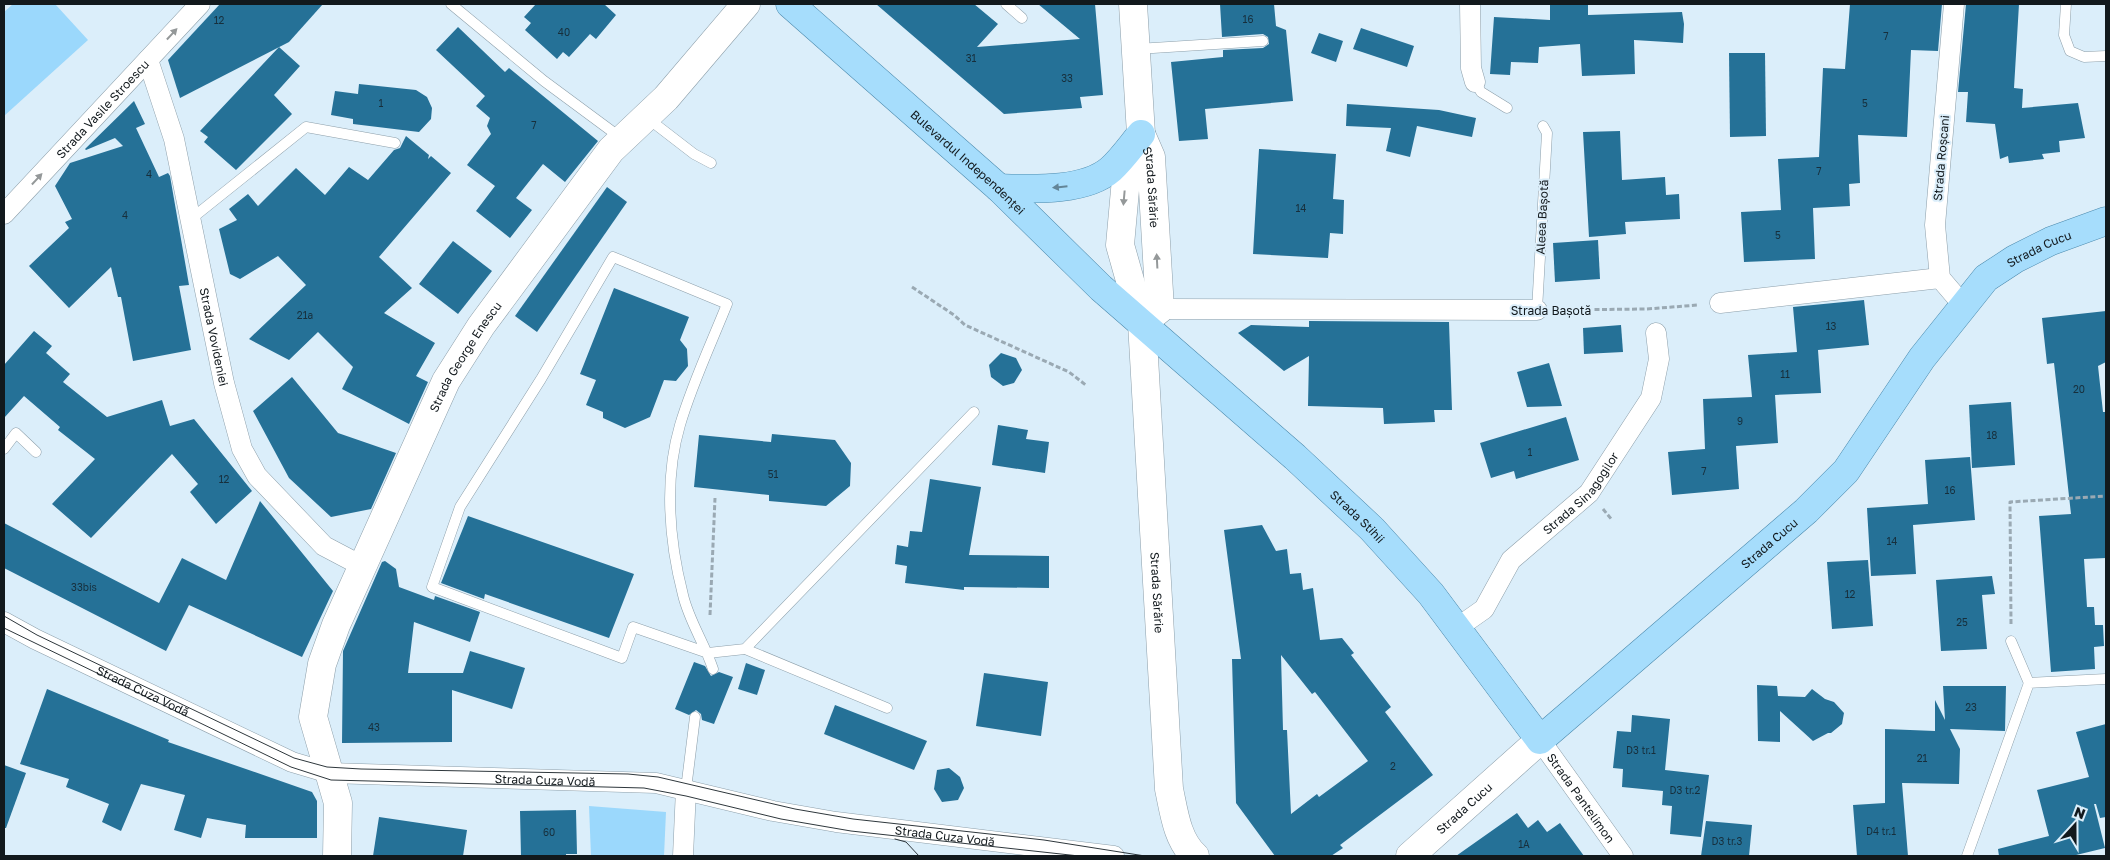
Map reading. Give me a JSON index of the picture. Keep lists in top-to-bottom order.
{
  "streets": {
    "main road": ["Bulevardul Independenței", "Strada Cucu", "Strada Stihii"],
    "street": [
      "Strada Vasile Stroescu",
      "Strada Roșcani",
      "Strada Sărărie",
      "Strada Bașotă",
      "Strada Vovideniei",
      "Strada George Enescu",
      "Strada Sinagogilor",
      "Strada Cuza Vodă",
      "Strada Pantelimon"
    ],
    "lane": ["Aleea Bașotă"]
  },
  "crossings": [
    ["Strada Vasile Stroescu", "Strada Vovideniei"],
    ["Bulevardul Independenței", "Strada Sărărie"],
    ["Bulevardul Independenței", "Strada Bașotă"],
    ["Bulevardul Independenței", "Strada Stihii"],
    ["Strada Sărărie", "Strada Bașotă"],
    ["Strada Sărărie", "Strada Stihii"],
    ["Aleea Bașotă", "Strada Bașotă"],
    ["Strada Cucu", "Strada Stihii"],
    ["Strada Cucu", "Strada Pantelimon"],
    ["Strada Bașotă", "Strada Stihii"],
    ["Strada Vovideniei", "Strada George Enescu"],
    ["Strada George Enescu", "Strada Cuza Vodă"],
    ["Strada Sinagogilor", "Strada Stihii"],
    ["Strada Stihii", "Strada Pantelimon"]
  ],
  "one_way": ["Strada Vasile Stroescu"],
  "house_numbers": [
    "16",
    "12",
    "40",
    "7",
    "31",
    "33",
    "1",
    "5",
    "7",
    "7",
    "4",
    "14",
    "4",
    "5",
    "21a",
    "13",
    "11",
    "20",
    "9",
    "18",
    "1",
    "7",
    "51",
    "12",
    "16",
    "14",
    "33bis",
    "12",
    "25",
    "23",
    "43",
    "D3 tr.1",
    "21",
    "2",
    "D3 tr.2",
    "D4 tr.1",
    "60",
    "D3 tr.3",
    "1A"
  ],
  "north": "top"
}
